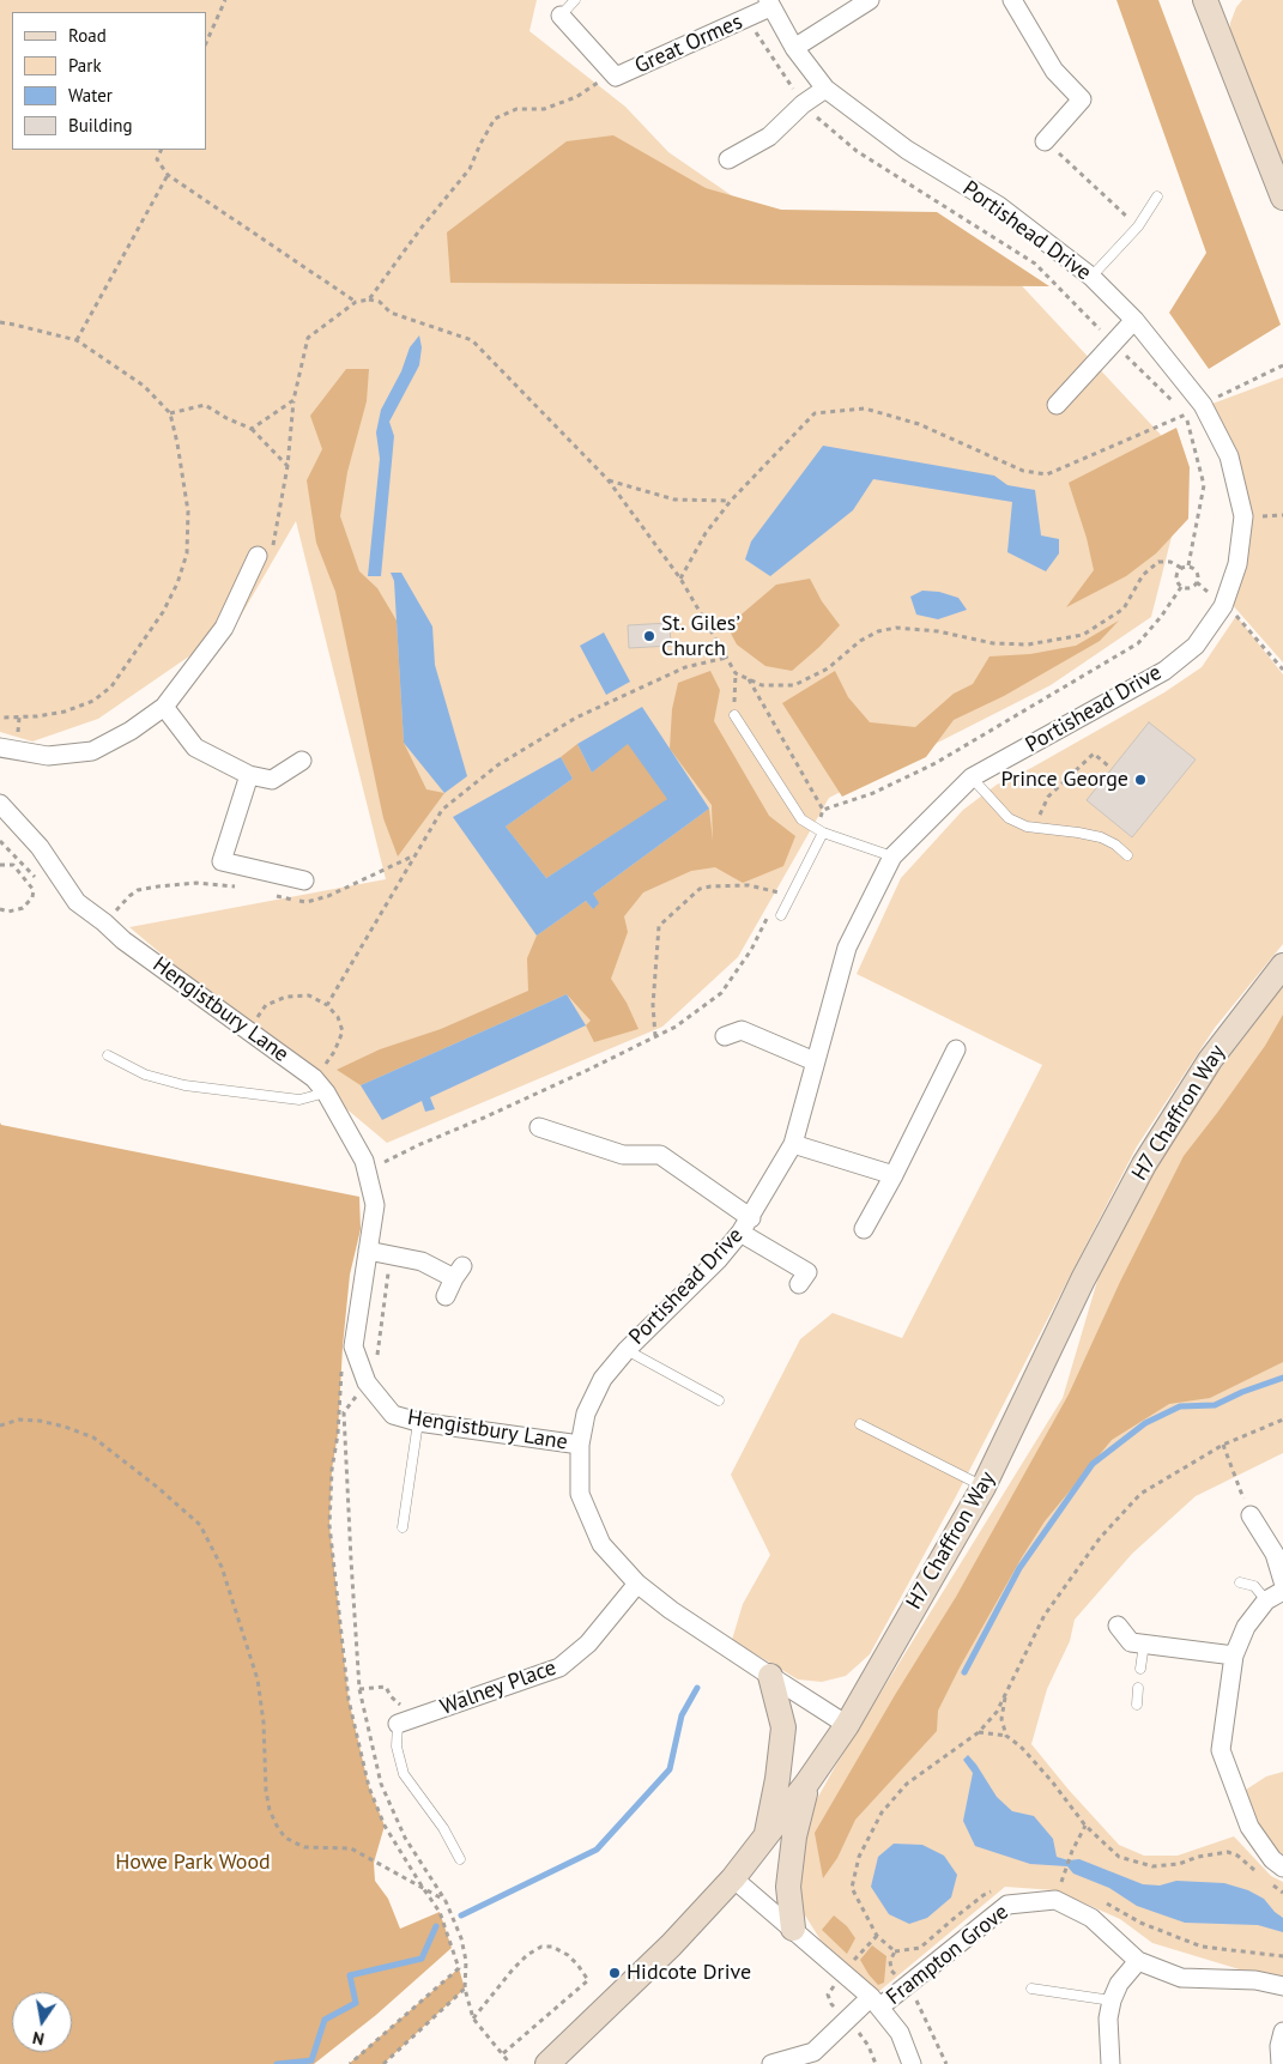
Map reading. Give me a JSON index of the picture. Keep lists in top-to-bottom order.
{
  "streets": {
    "street": [
      "Great Ormes",
      "Portishead Drive",
      "Hengistbury Lane",
      "H7 Chaffron Way",
      "Walney Place",
      "Frampton Grove"
    ]
  },
  "crossings": [
    ["Great Ormes", "Portishead Drive"],
    ["Portishead Drive", "Hengistbury Lane"],
    ["Portishead Drive", "H7 Chaffron Way"],
    ["Portishead Drive", "Walney Place"]
  ],
  "parks": ["Howe Park Wood"],
  "places": ["St. Giles’ Church", "Prince George", "Hidcote Drive"],
  "legend": [
    "Road",
    "Park",
    "Water",
    "Building"
  ],
  "north": "bottom"
}
